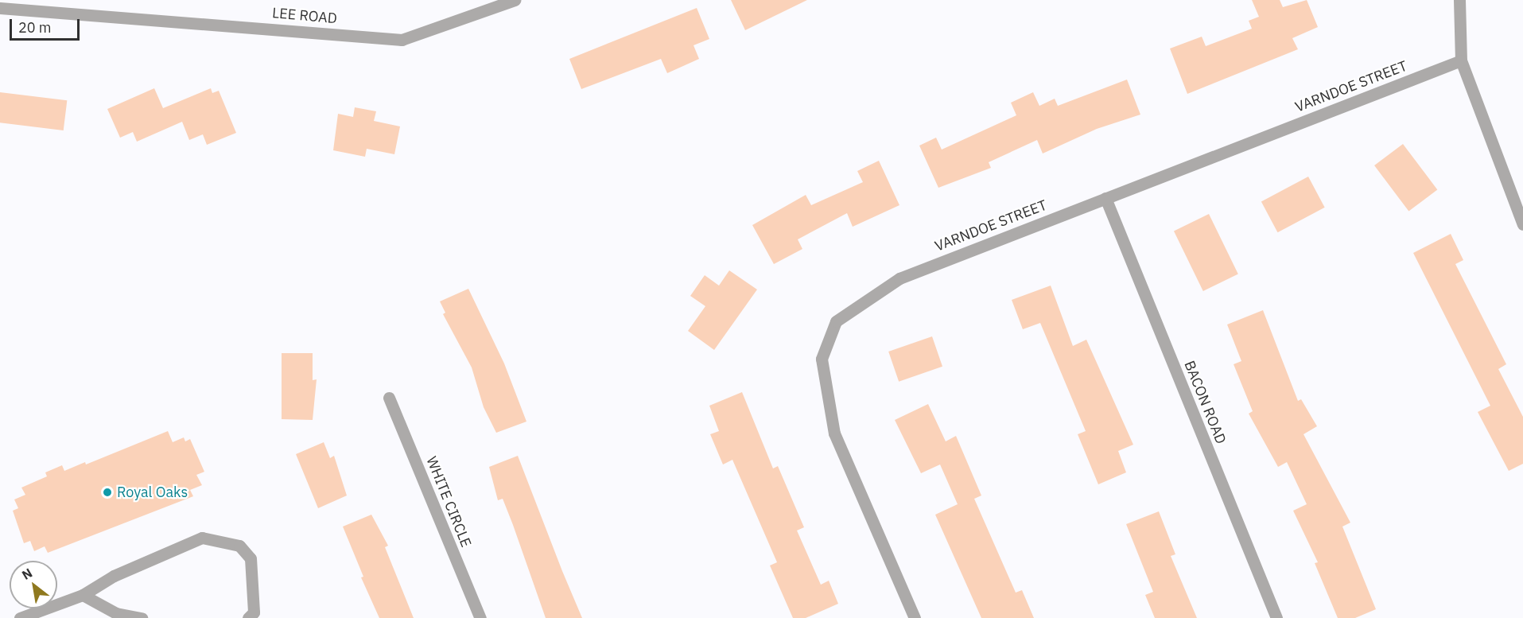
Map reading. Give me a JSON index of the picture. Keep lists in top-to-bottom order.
{
  "streets": {
    "street": [
      "LEE ROAD",
      "VARNDOE STREET",
      "BACON ROAD",
      "WHITE CIRCLE"
    ]
  },
  "crossings": [
    ["VARNDOE STREET", "BACON ROAD"]
  ],
  "places": ["Royal Oaks"],
  "scale_bar": "20 m",
  "north": "top left"
}
